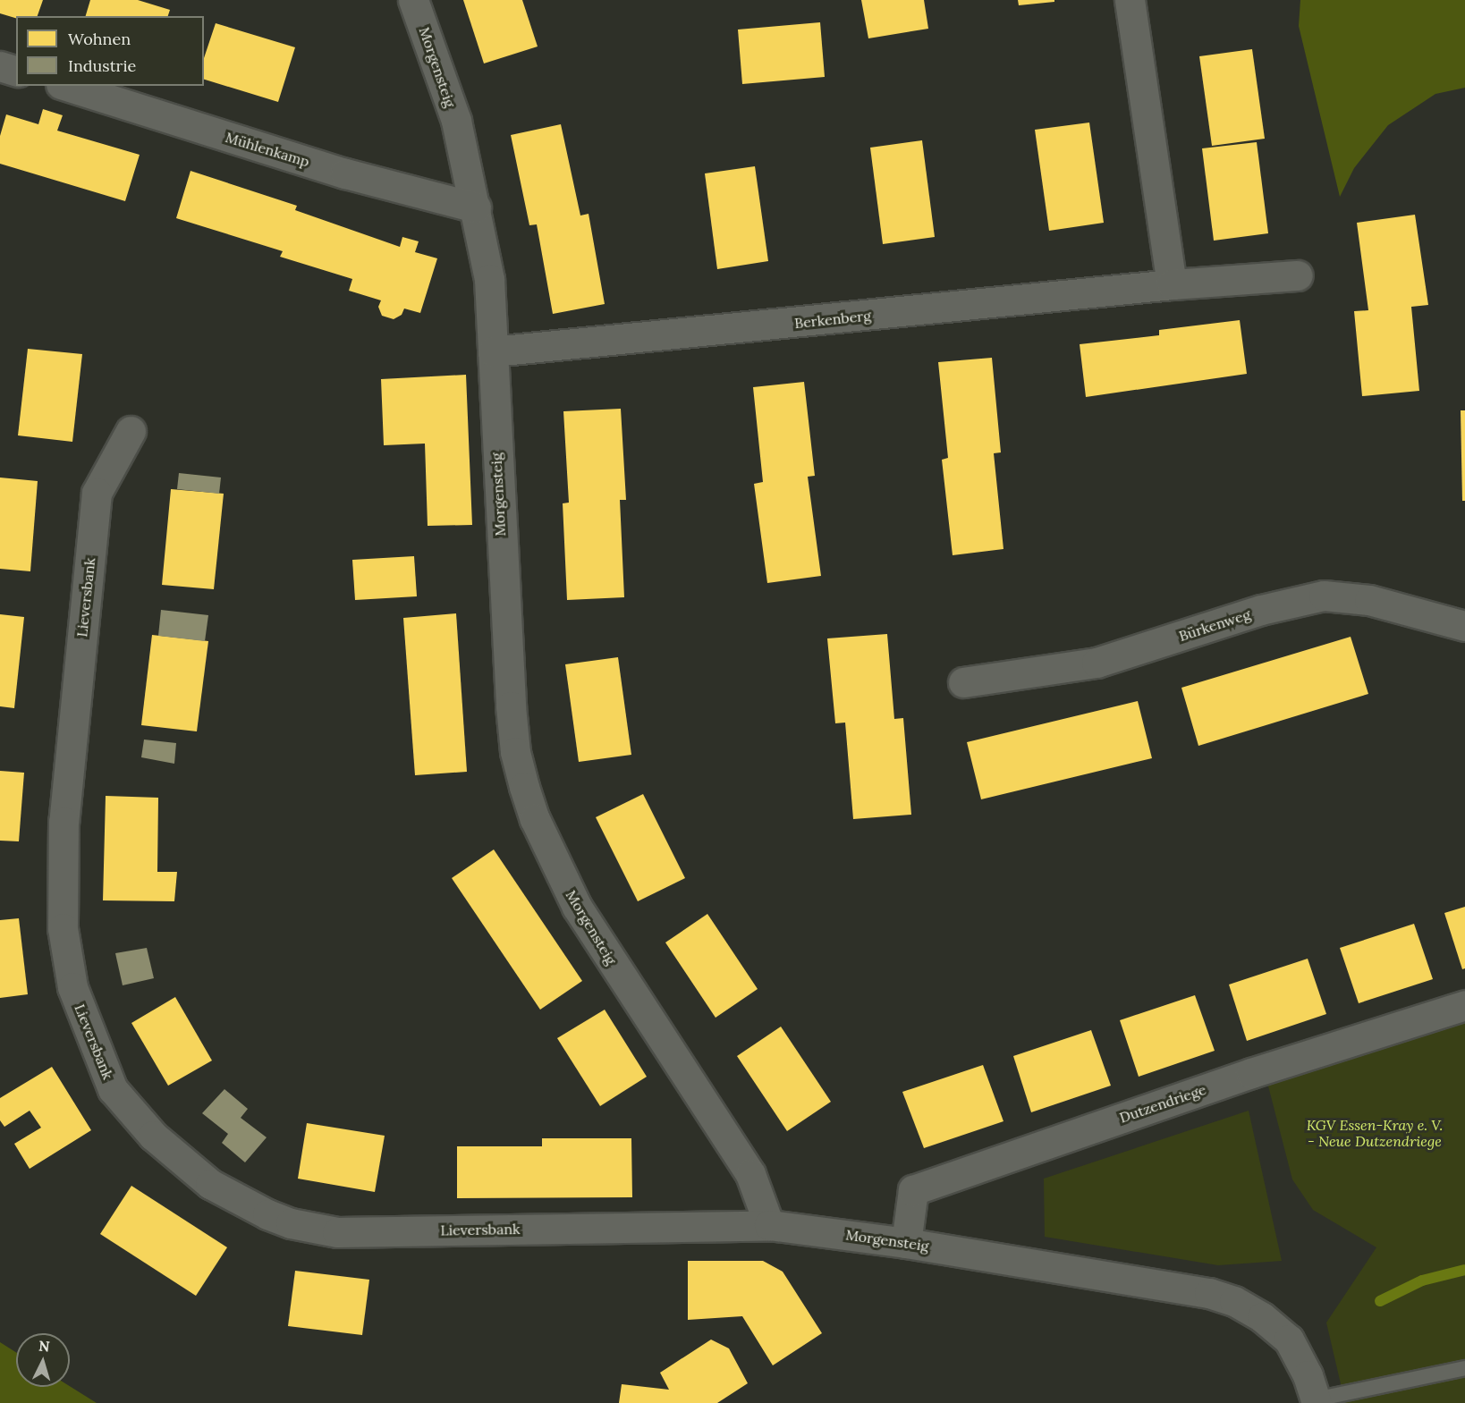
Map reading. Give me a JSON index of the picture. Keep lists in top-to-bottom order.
{
  "streets": {
    "street": [
      "Morgensteig",
      "Mühlenkamp",
      "Berkenberg",
      "Lieversbank",
      "Bürkenweg",
      "Dutzendriege"
    ]
  },
  "crossings": [
    ["Morgensteig", "Mühlenkamp"],
    ["Morgensteig", "Berkenberg"],
    ["Morgensteig", "Lieversbank"],
    ["Morgensteig", "Dutzendriege"]
  ],
  "parks": ["KGV Essen-Kray e. V. - Neue Dutzendriege"],
  "legend": ["Wohnen", "Industrie"],
  "north": "top"
}
